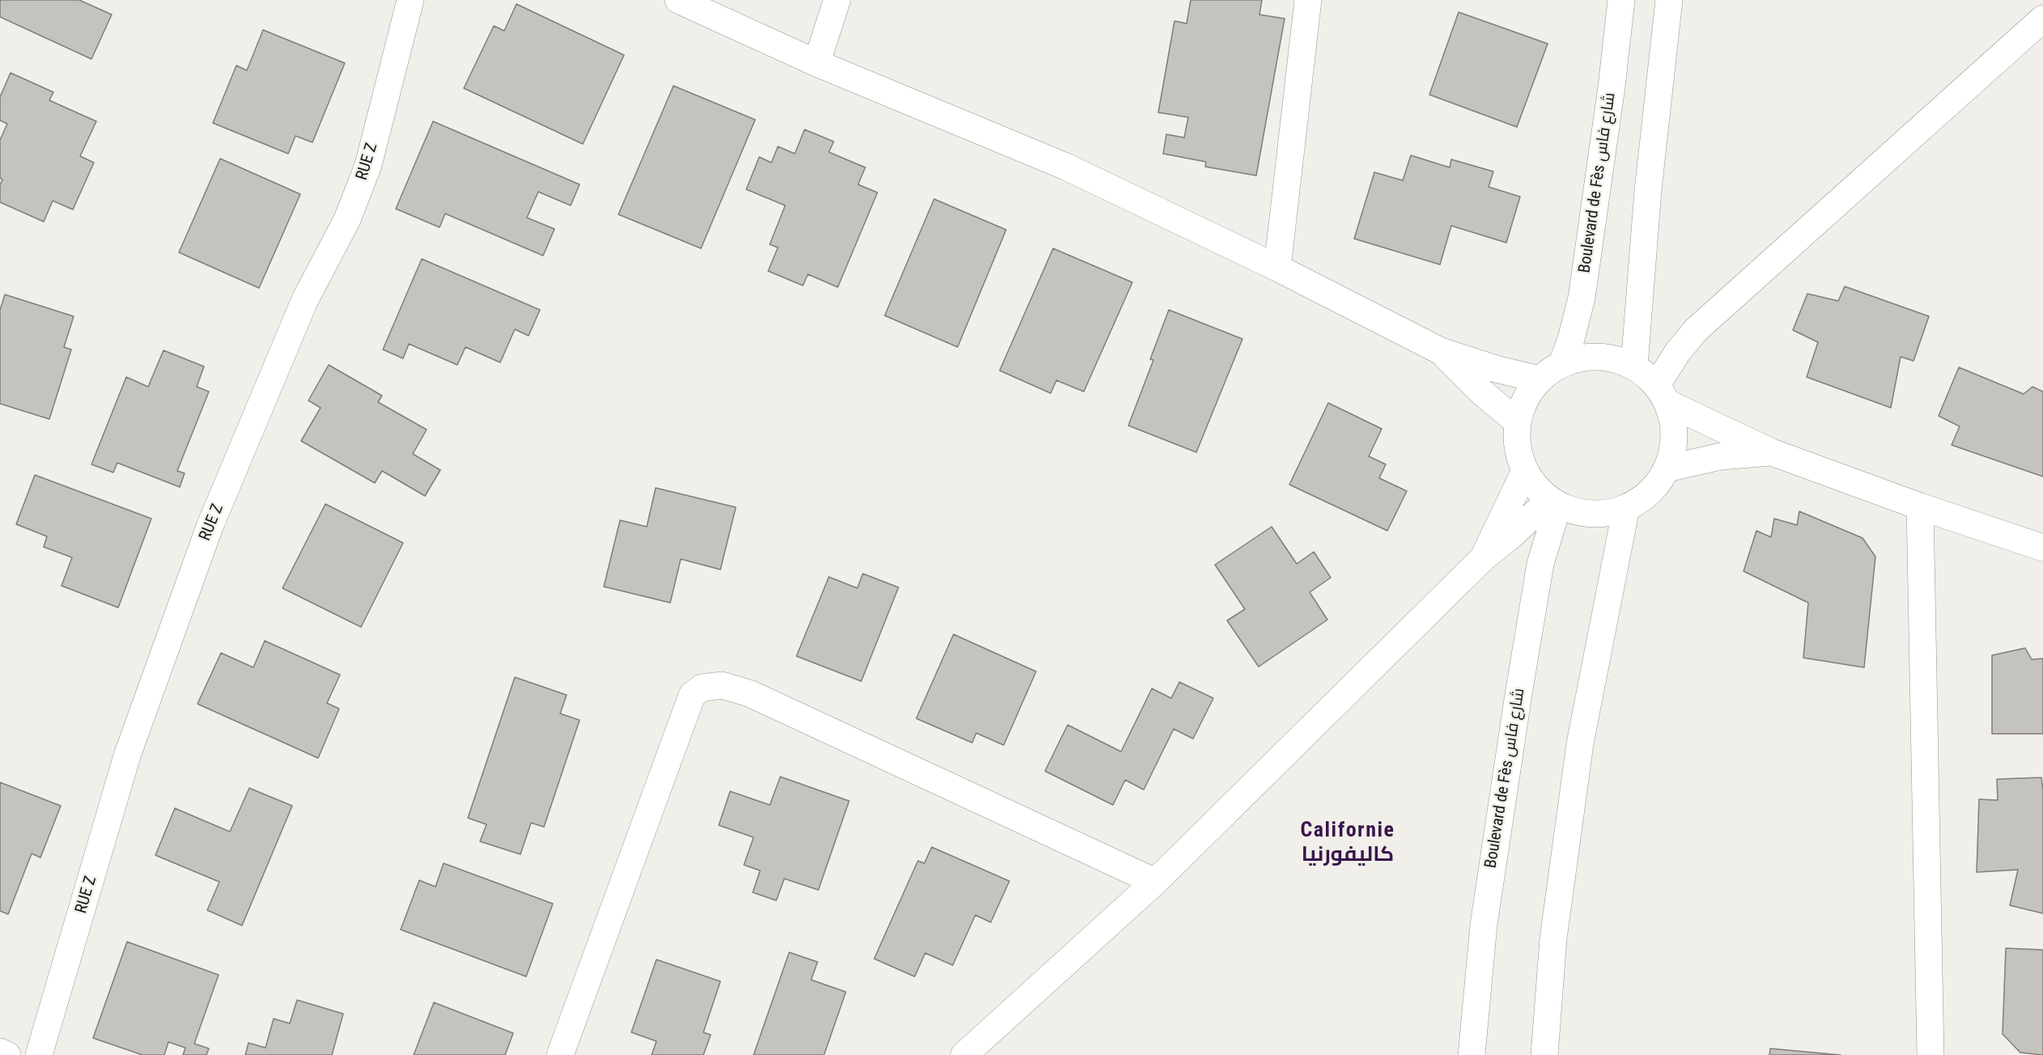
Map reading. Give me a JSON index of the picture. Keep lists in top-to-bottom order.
{
  "streets": {
    "street": ["RUE Z", "Boulevard de Fès شارع فاس"]
  },
  "districts": ["Californie كاليفورنيا"]
}
